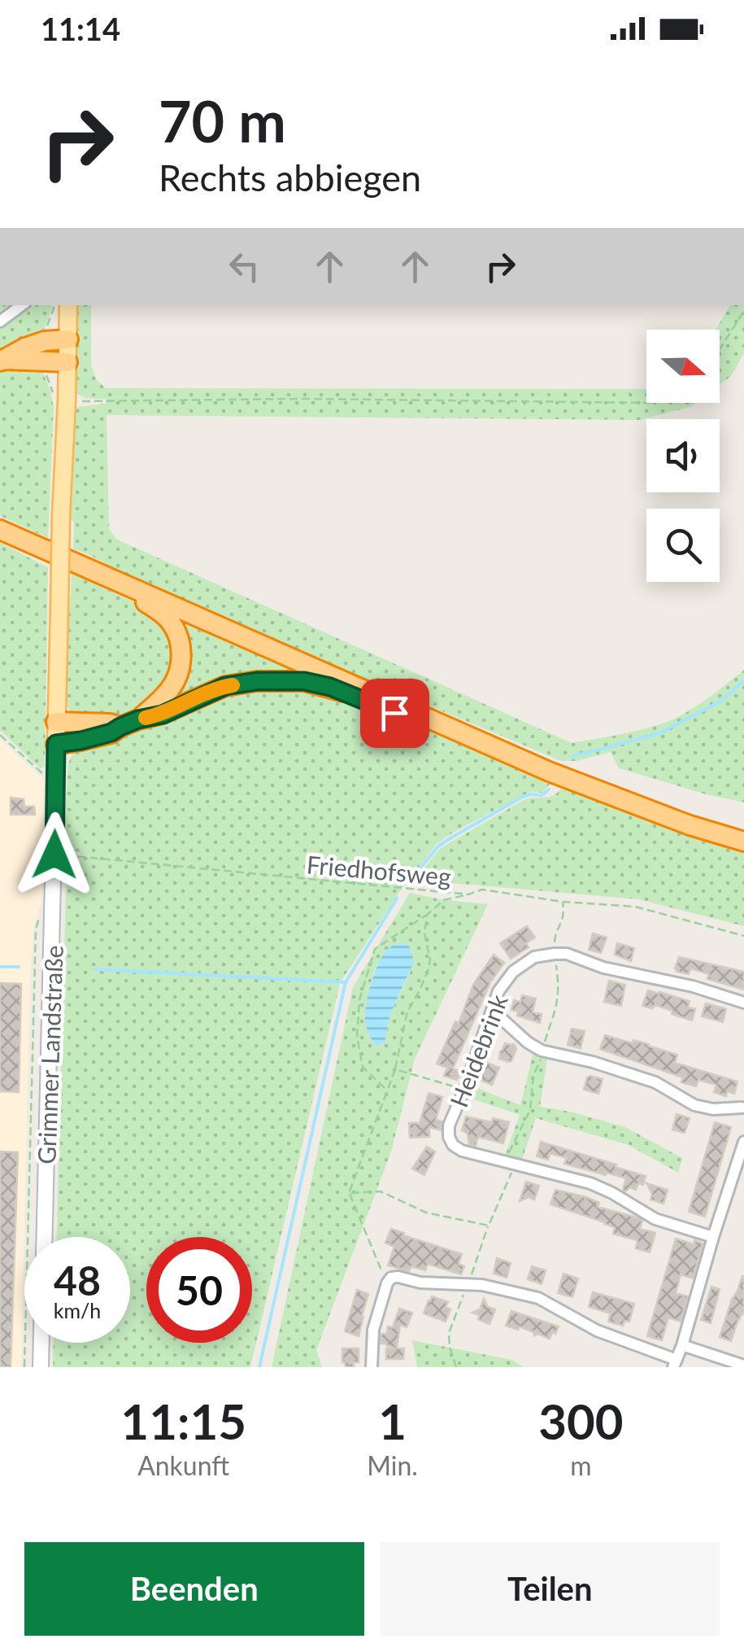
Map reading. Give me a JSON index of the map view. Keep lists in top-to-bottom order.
{
  "streets": {
    "main road": ["Grimmer Landstraße"],
    "street": ["Heidebrink"],
    "path": ["Friedhofsweg"]
  },
  "crossings": [
    ["Friedhofsweg", "Grimmer Landstraße"]
  ],
  "north": "right",
  "page": {
    "status": "11:14",
    "turn": ["70 m", "Rechts abbiegen"],
    "speed": "48 km/h",
    "limit": "50",
    "eta": [
      "11:15",
      "Ankunft",
      "1",
      "Min.",
      "300",
      "m"
    ],
    "buttons": ["Beenden", "Teilen"]
  }
}
